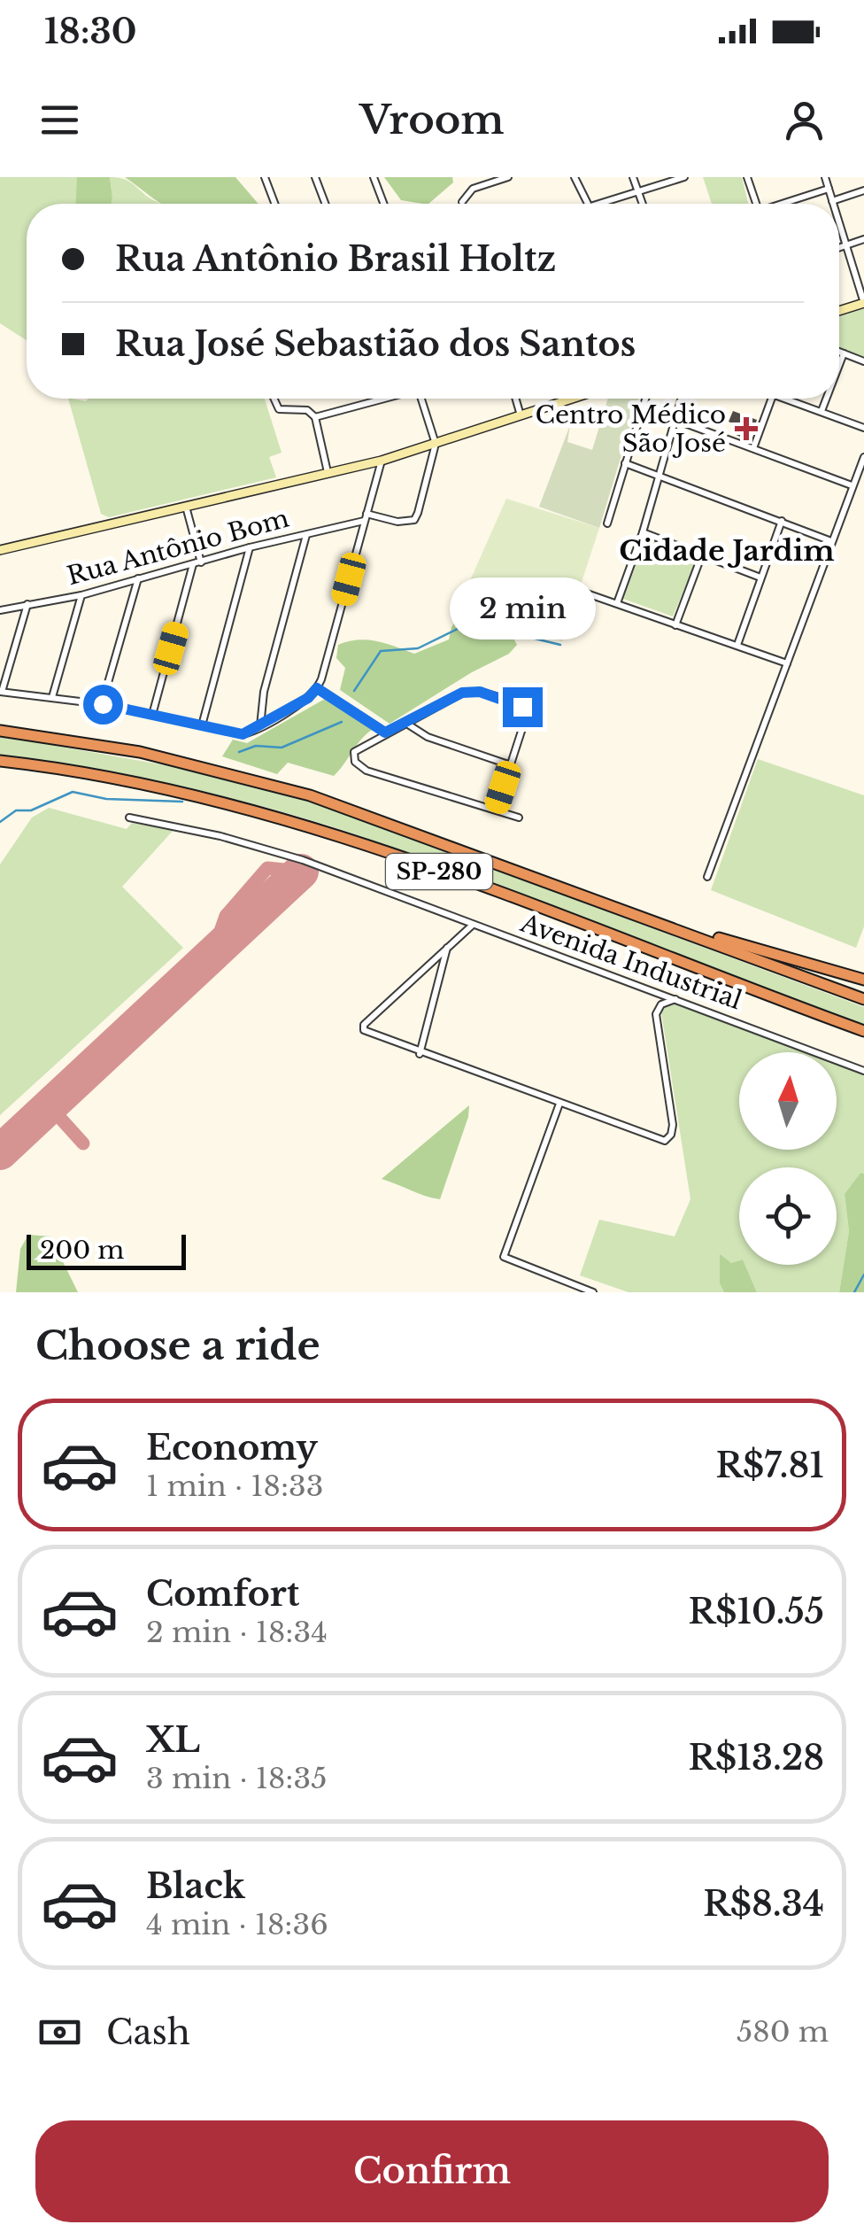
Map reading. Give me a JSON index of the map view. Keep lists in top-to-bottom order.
{
  "streets": {
    "highway": ["SP-280"],
    "street": ["Rua Antônio Bom", "Avenida Industrial"]
  },
  "districts": ["Cidade Jardim"],
  "places": {
    "health": ["Centro Médico São José"]
  },
  "scale_bar": "200 m",
  "north": "top",
  "page": {
    "status": "18:30",
    "header": "Vroom",
    "banner": ["Rua Antônio Brasil Holtz", "Rua José Sebastião dos Santos"],
    "bubble": "2 min",
    "scale": "200 m",
    "heading": "Choose a ride",
    "list": [
      {
        "name": "Economy",
        "note": "1 min · 18:33",
        "value": "R$7.81"
      },
      {
        "name": "Comfort",
        "note": "2 min · 18:34",
        "value": "R$10.55"
      },
      {
        "name": "XL",
        "note": "3 min · 18:35",
        "value": "R$13.28"
      },
      {
        "name": "Black",
        "note": "4 min · 18:36",
        "value": "R$8.34"
      }
    ],
    "pay": ["Cash", "580 m"],
    "buttons": "Confirm"
  }
}
